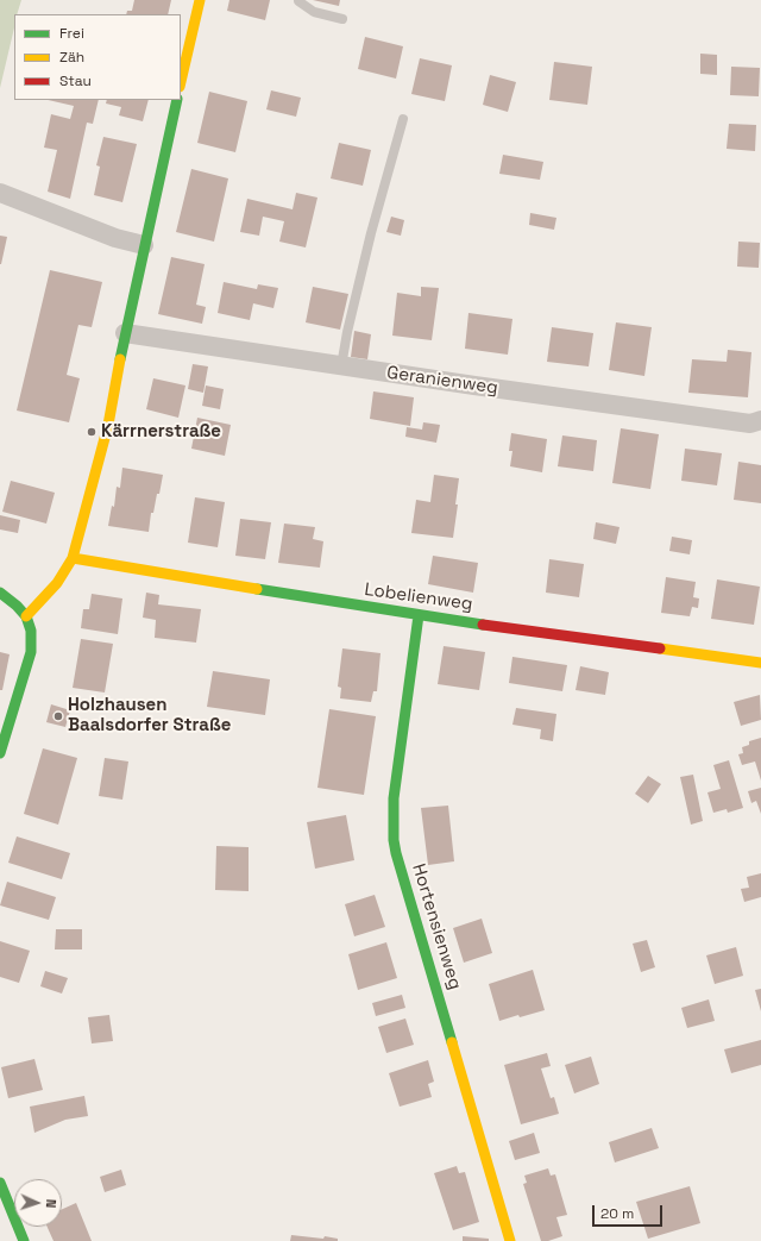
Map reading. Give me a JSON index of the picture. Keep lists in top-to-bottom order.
{
  "streets": {
    "street": ["Geranienweg", "Lobelienweg", "Hortensienweg"]
  },
  "crossings": [
    ["Lobelienweg", "Hortensienweg"]
  ],
  "places": ["Kärrnerstraße", "Holzhausen Baalsdorfer Straße"],
  "legend": ["Frei", "Zäh", "Stau"],
  "scale_bar": "20 m",
  "north": "right"
}
